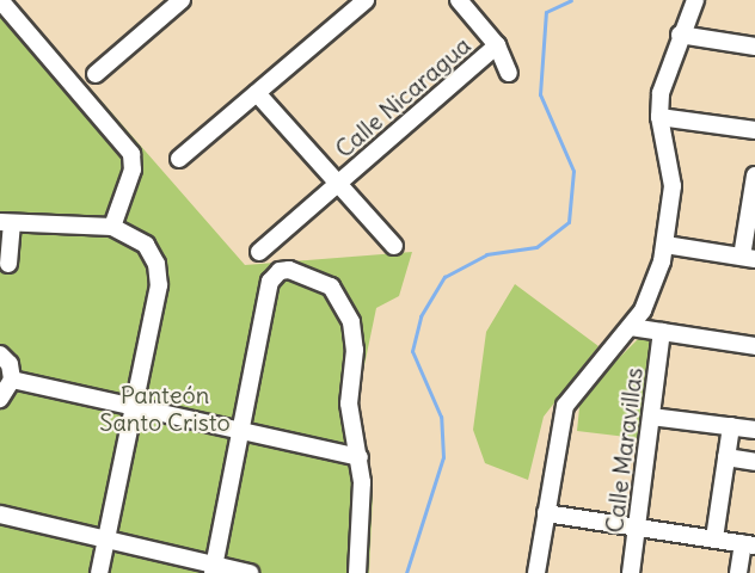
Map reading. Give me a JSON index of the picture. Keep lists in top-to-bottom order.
{
  "streets": {
    "street": ["Calle Nicaragua", "Calle Maravillas"]
  },
  "parks": ["Panteón Santo Cristo"]
}
